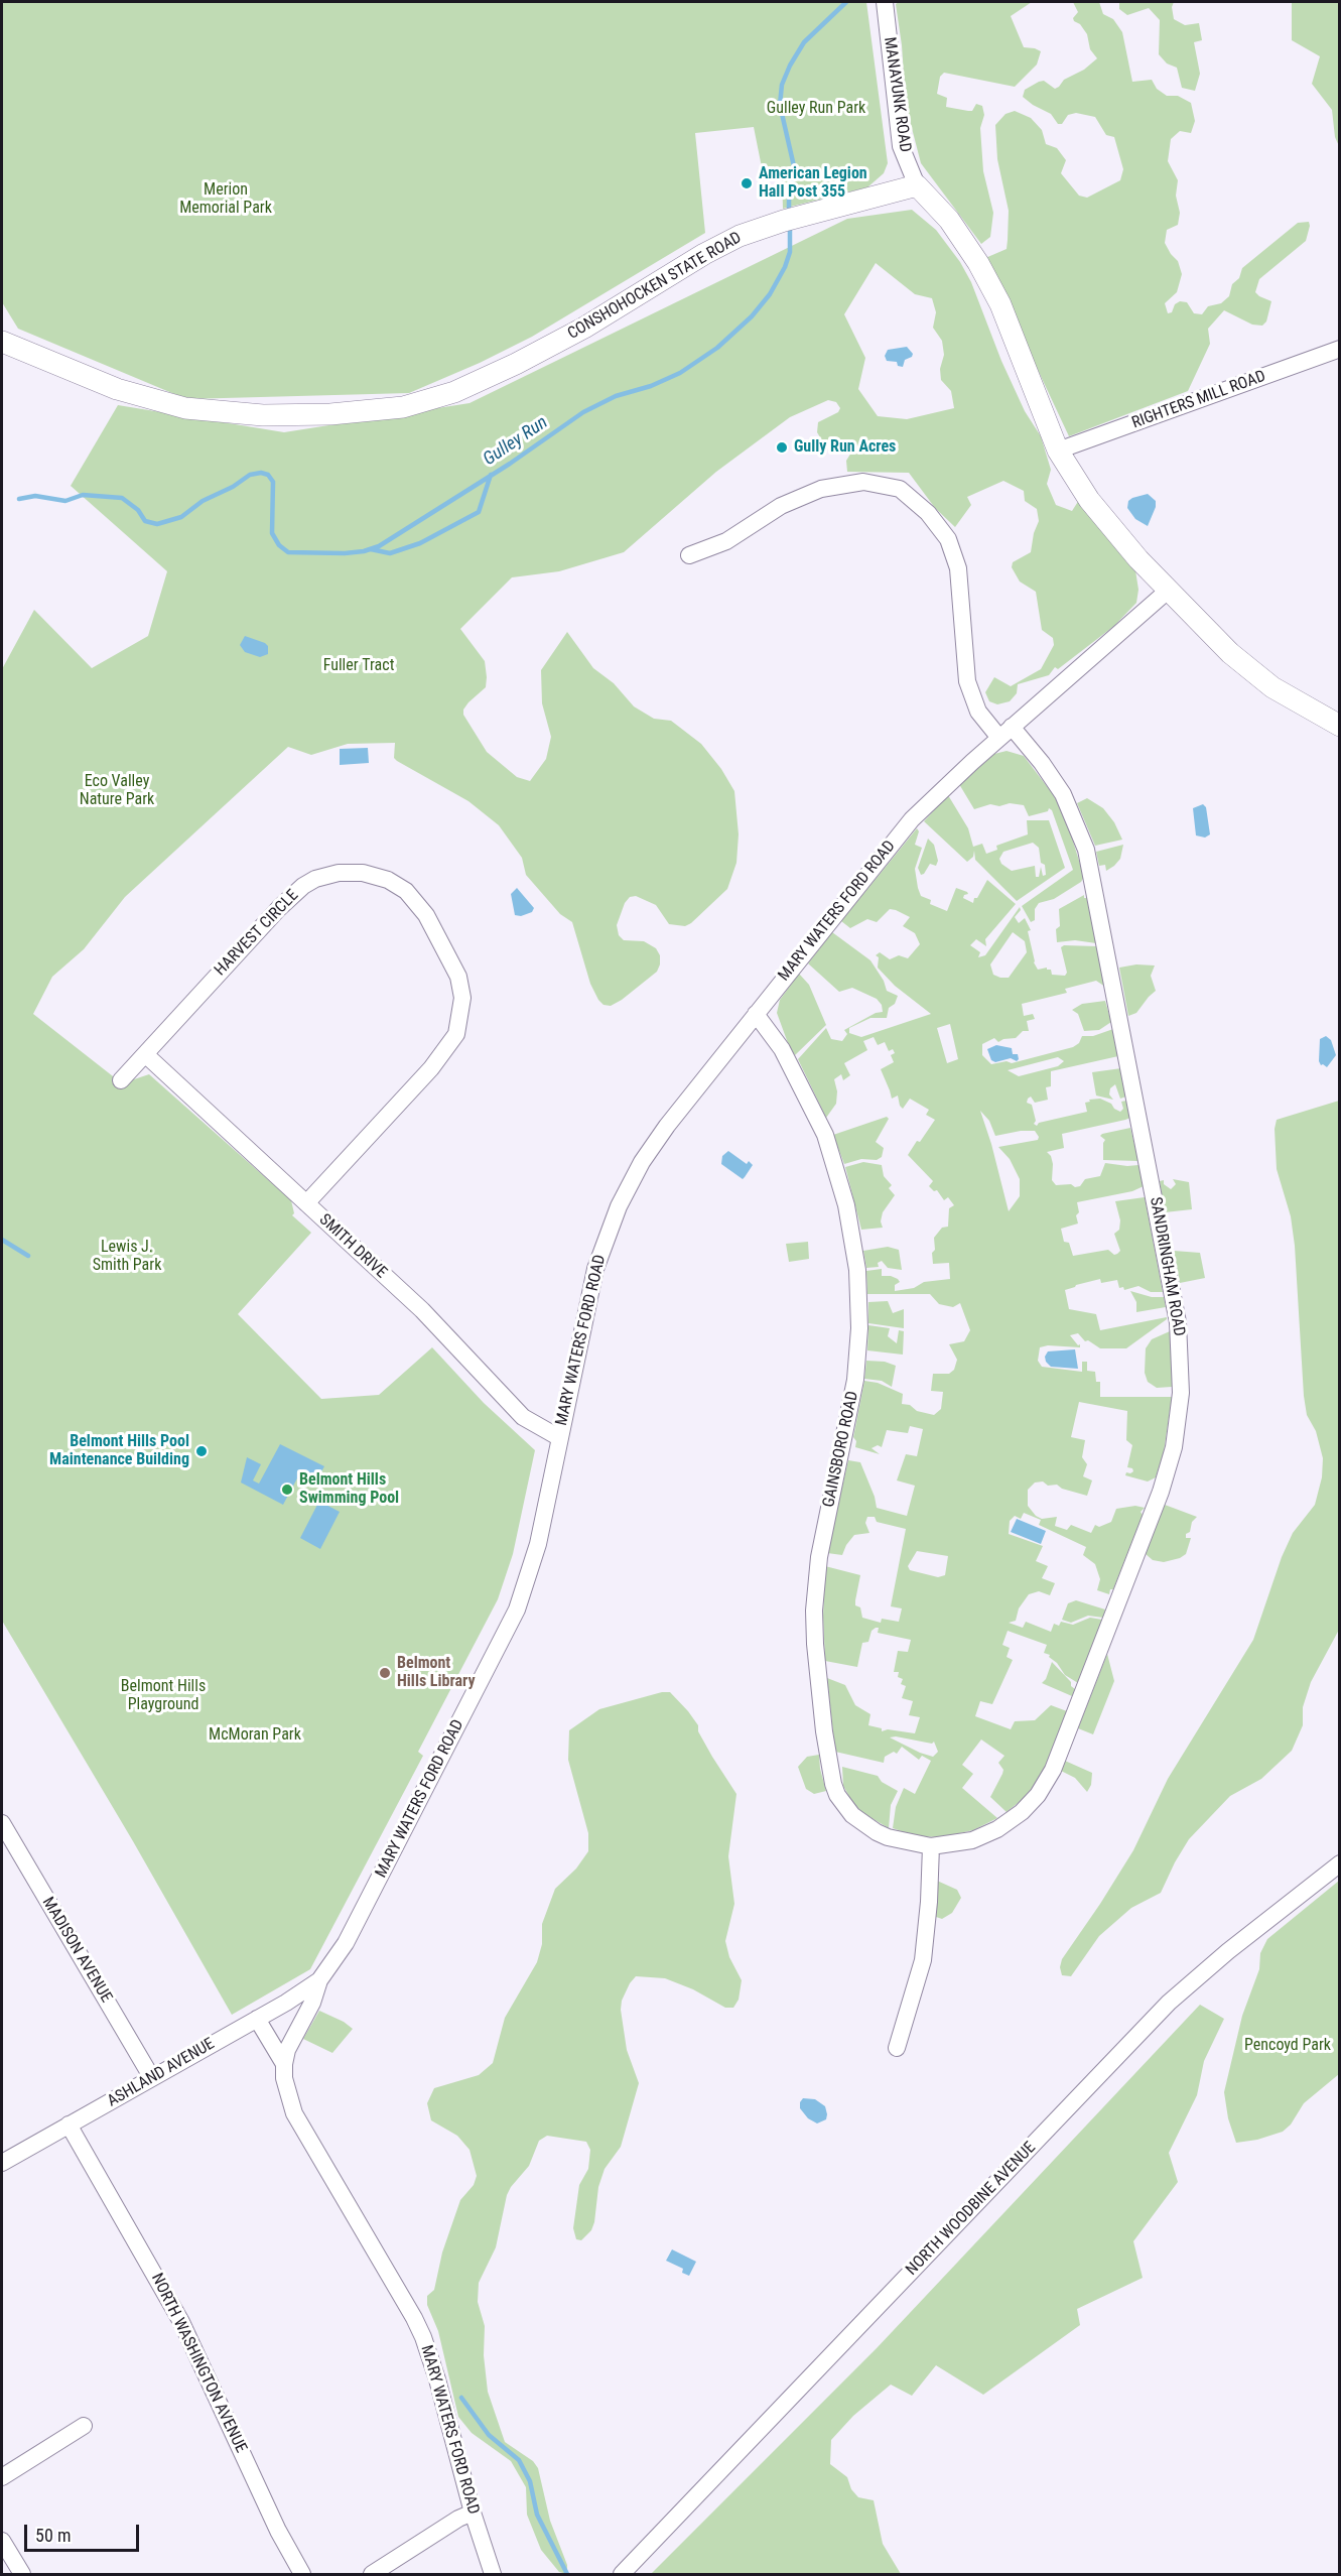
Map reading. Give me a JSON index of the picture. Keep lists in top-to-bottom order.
{
  "streets": {
    "main road": ["CONSHOHOCKEN STATE ROAD"],
    "street": [
      "MANAYUNK ROAD",
      "RIGHTERS MILL ROAD",
      "MARY WATERS FORD ROAD",
      "HARVEST CIRCLE",
      "SMITH DRIVE",
      "SANDRINGHAM ROAD",
      "GAINSBORO ROAD",
      "MADISON AVENUE",
      "ASHLAND AVENUE",
      "NORTH WOODBINE AVENUE",
      "NORTH WASHINGTON AVENUE"
    ]
  },
  "crossings": [
    ["MANAYUNK ROAD", "CONSHOHOCKEN STATE ROAD"],
    ["MARY WATERS FORD ROAD", "SMITH DRIVE"],
    ["MARY WATERS FORD ROAD", "SANDRINGHAM ROAD"],
    ["MARY WATERS FORD ROAD", "GAINSBORO ROAD"],
    ["MARY WATERS FORD ROAD", "ASHLAND AVENUE"],
    ["HARVEST CIRCLE", "SMITH DRIVE"],
    ["SANDRINGHAM ROAD", "GAINSBORO ROAD"],
    ["MADISON AVENUE", "ASHLAND AVENUE"],
    ["ASHLAND AVENUE", "NORTH WASHINGTON AVENUE"]
  ],
  "water": ["Gulley Run"],
  "parks": [
    "Gulley Run Park",
    "Merion Memorial Park",
    "Fuller Tract",
    "Eco Valley Nature Park",
    "Lewis J. Smith Park",
    "Belmont Hills Playground",
    "McMoran Park",
    "Pencoyd Park"
  ],
  "places": [
    "American Legion Hall Post 355",
    "Gully Run Acres",
    "Belmont Hills Pool Maintenance Building",
    "Belmont Hills Swimming Pool",
    "Belmont Hills Library"
  ],
  "scale_bar": "50 m"
}
